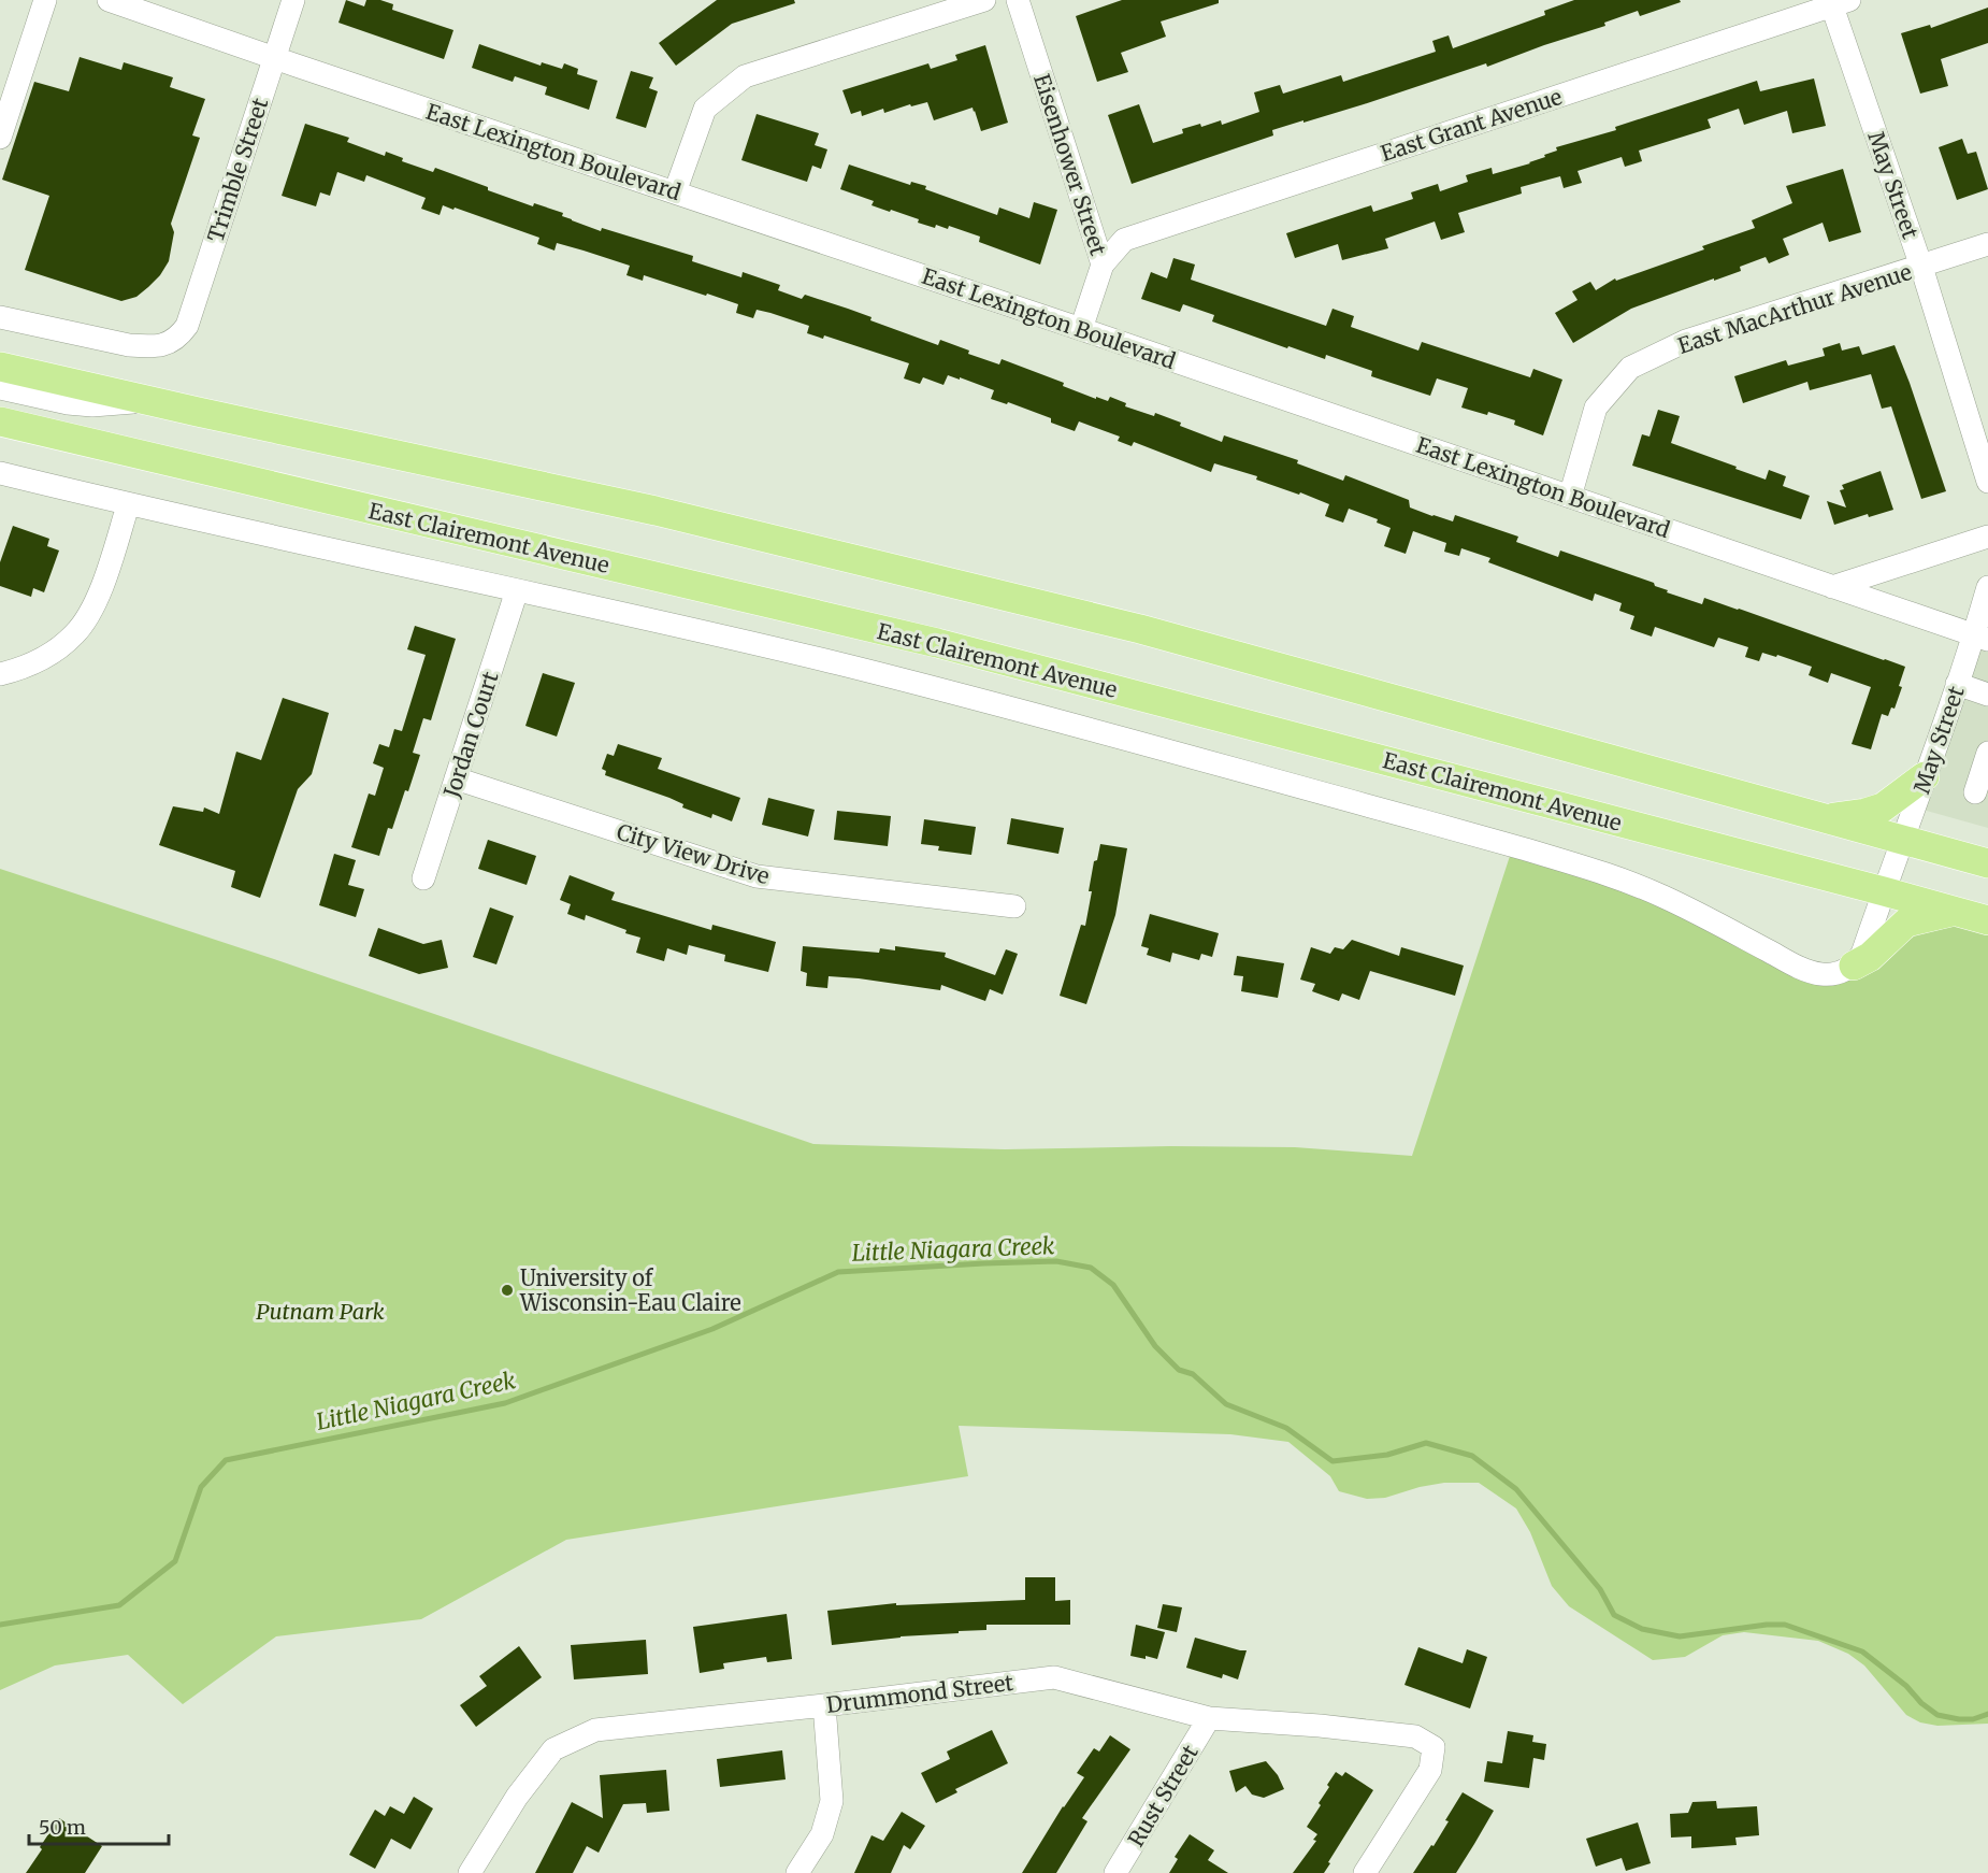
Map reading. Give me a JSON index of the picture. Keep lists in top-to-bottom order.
{
  "streets": {
    "main road": ["East Clairemont Avenue"],
    "street": [
      "East Grant Avenue",
      "East Lexington Boulevard",
      "Eisenhower Street",
      "Trimble Street",
      "May Street",
      "East MacArthur Avenue",
      "Jordan Court",
      "City View Drive",
      "Drummond Street",
      "Rust Street"
    ]
  },
  "crossings": [
    ["East Grant Avenue", "Eisenhower Street"],
    ["East Grant Avenue", "May Street"],
    ["East Lexington Boulevard", "Eisenhower Street"],
    ["East Lexington Boulevard", "Trimble Street"],
    ["East Lexington Boulevard", "May Street"],
    ["East Lexington Boulevard", "East MacArthur Avenue"],
    ["May Street", "East MacArthur Avenue"],
    ["May Street", "East Clairemont Avenue"],
    ["Jordan Court", "City View Drive"],
    ["Drummond Street", "Rust Street"]
  ],
  "water": ["Little Niagara Creek"],
  "parks": ["Putnam Park"],
  "places": ["University of Wisconsin-Eau Claire"],
  "scale_bar": "50 m"
}
